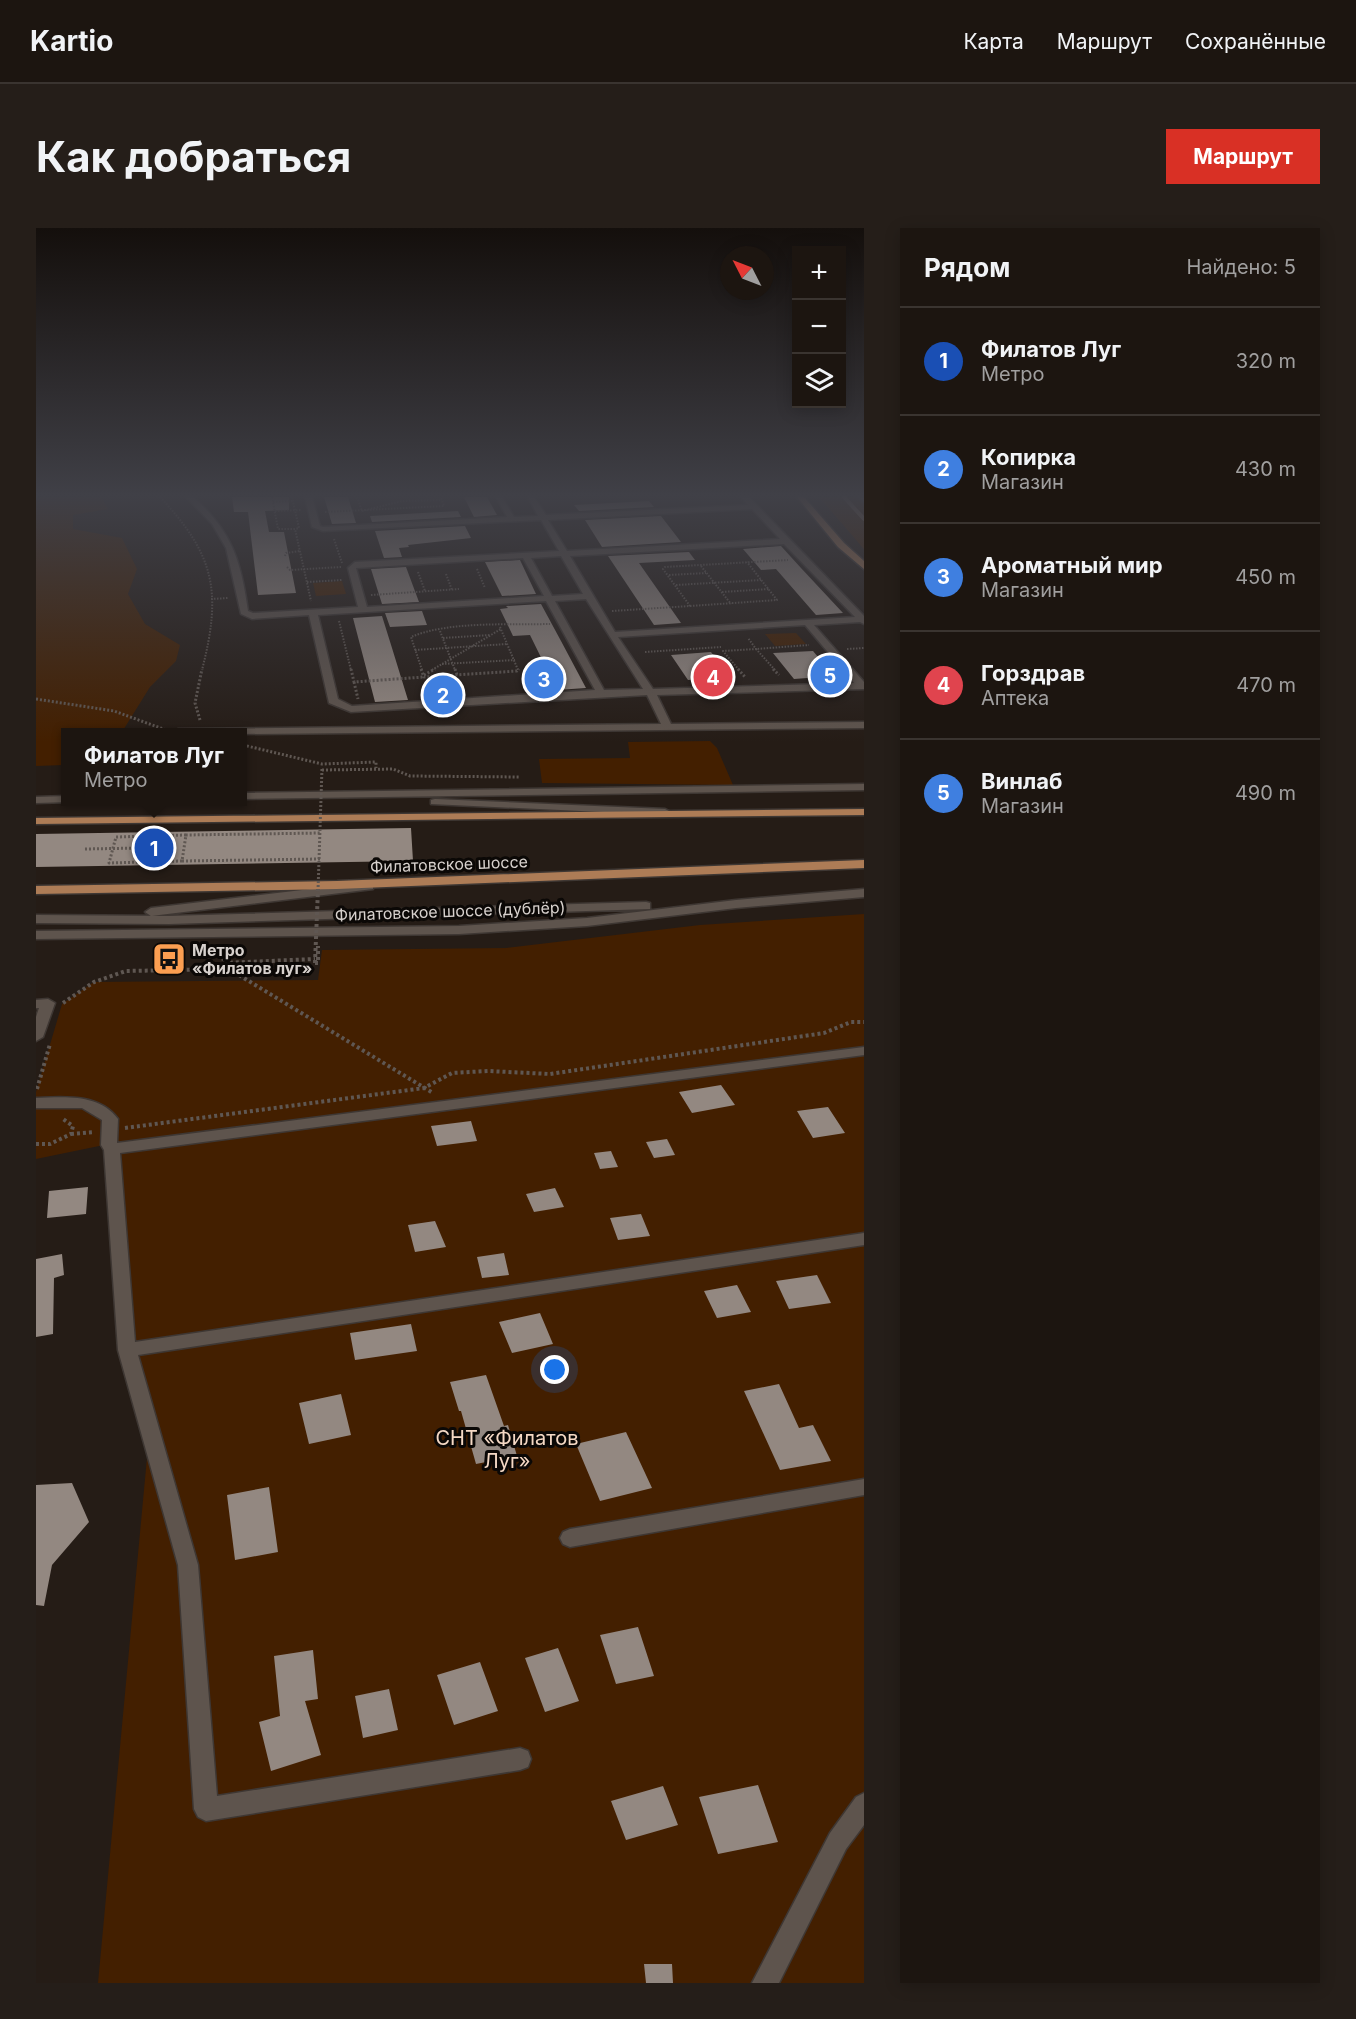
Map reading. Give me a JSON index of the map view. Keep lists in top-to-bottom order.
{
  "streets": {
    "main road": ["Филатовское шоссе"],
    "street": ["Филатовское шоссе (дублёр)"]
  },
  "parks": ["СНТ «Филатов Луг»"],
  "places": {
    "bus stop": ["Метро «Филатов луг»"]
  },
  "north": "top left",
  "page": {
    "header": "Kartio",
    "nav": ["Карта", "Маршрут", "Сохранённые"],
    "buttons": "Маршрут",
    "title": "Как добраться",
    "heading": ["Рядом", "Найдено: 5"],
    "map_buttons": ["+", "−"],
    "list": [
      {
        "mark": "1",
        "name": "Филатов Луг",
        "note": "Метро",
        "value": "320 m"
      },
      {
        "mark": "2",
        "name": "Копирка",
        "note": "Магазин",
        "value": "430 m"
      },
      {
        "mark": "3",
        "name": "Ароматный мир",
        "note": "Магазин",
        "value": "450 m"
      },
      {
        "mark": "4",
        "name": "Горздрав",
        "note": "Аптека",
        "value": "470 m"
      },
      {
        "mark": "5",
        "name": "Винлаб",
        "note": "Магазин",
        "value": "490 m"
      }
    ],
    "pins": [
      "5",
      "4",
      "3",
      "2",
      "1"
    ],
    "popup": ["Филатов Луг", "Метро"]
  }
}
